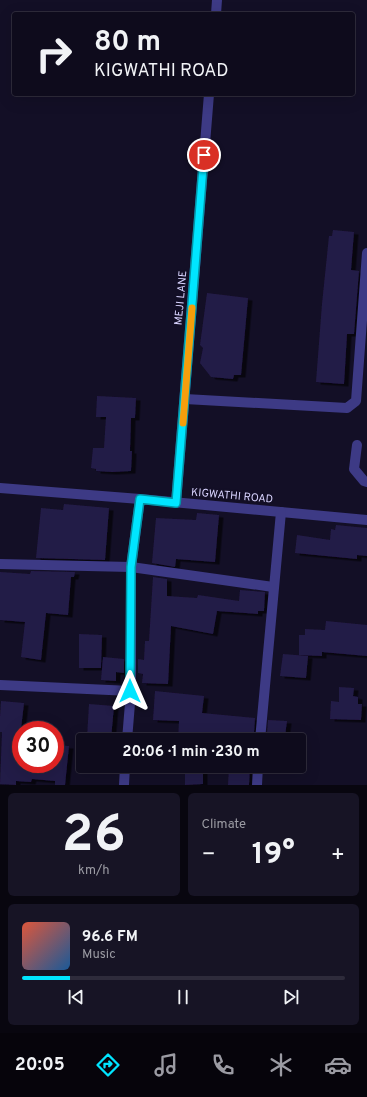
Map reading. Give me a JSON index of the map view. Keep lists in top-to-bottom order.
{
  "streets": {
    "street": ["MEJI LANE", "KIGWATHI ROAD"]
  },
  "crossings": [
    ["MEJI LANE", "KIGWATHI ROAD"]
  ],
  "page": {
    "turn": ["80 m", "KIGWATHI ROAD"],
    "limit": "30",
    "trip": "20:06 · 1 min · 230 m",
    "tile": [
      ["26", "km/h"],
      "Climate"
    ],
    "heat": ["−", "19°", "+"],
    "song": ["96.6 FM", "Music"],
    "tabs": "20:05"
  }
}
